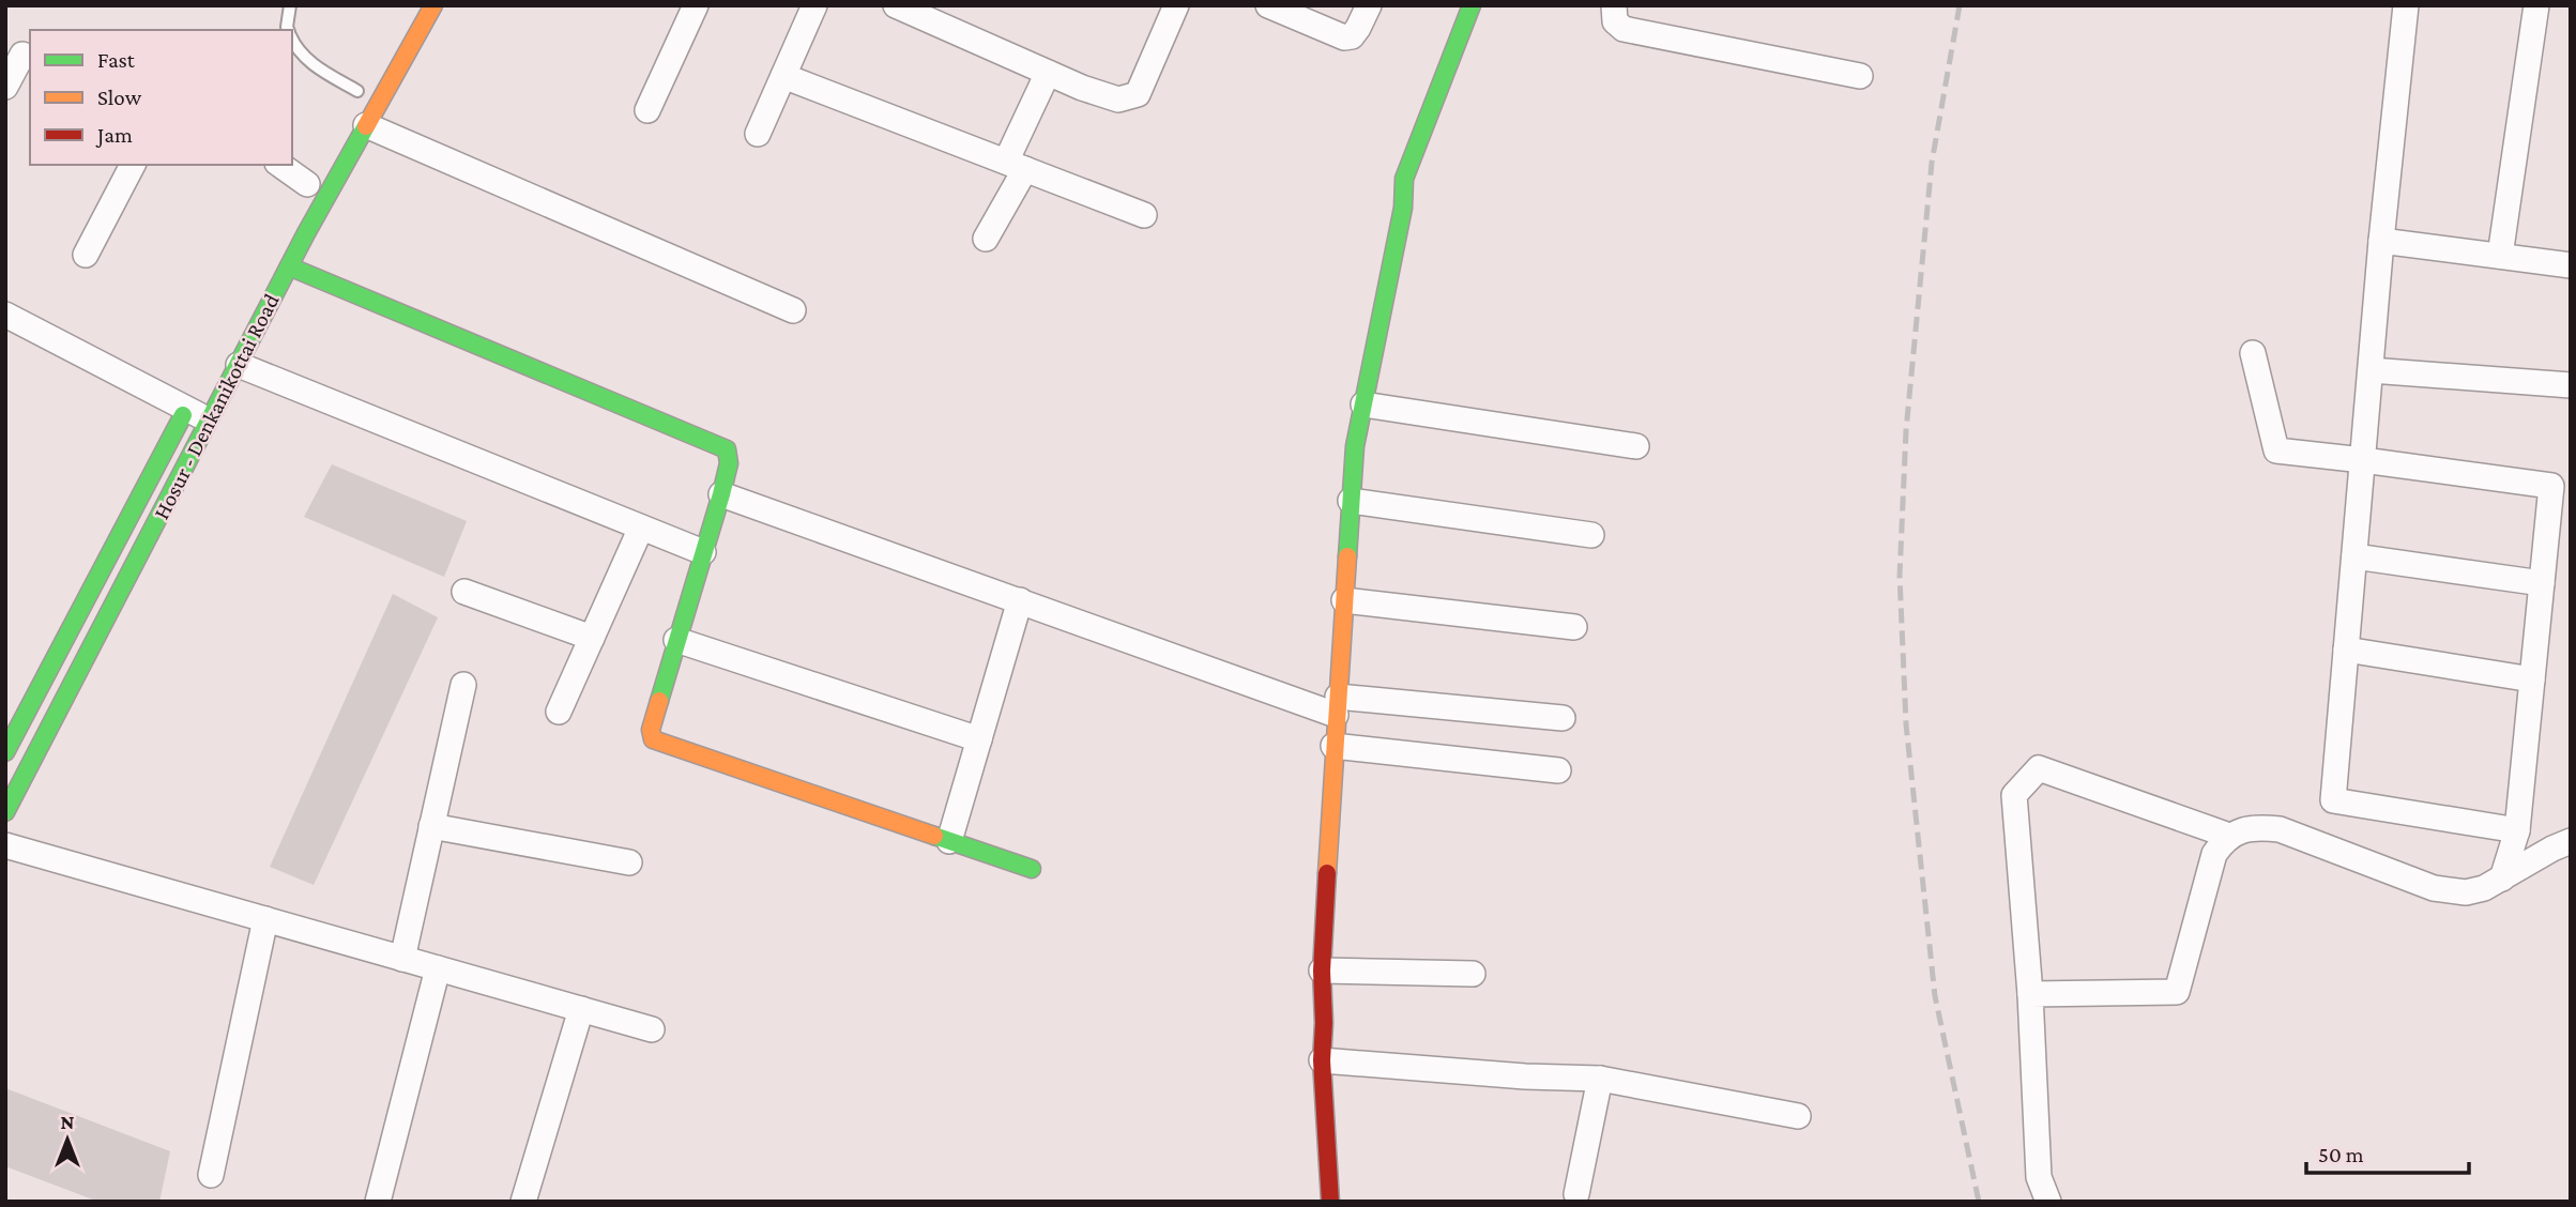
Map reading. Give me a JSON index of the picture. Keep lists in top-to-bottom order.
{
  "streets": {
    "street": ["Hosur - Denkanikottai Road"]
  },
  "legend": ["Fast", "Slow", "Jam"],
  "scale_bar": "50 m",
  "north": "top"
}
